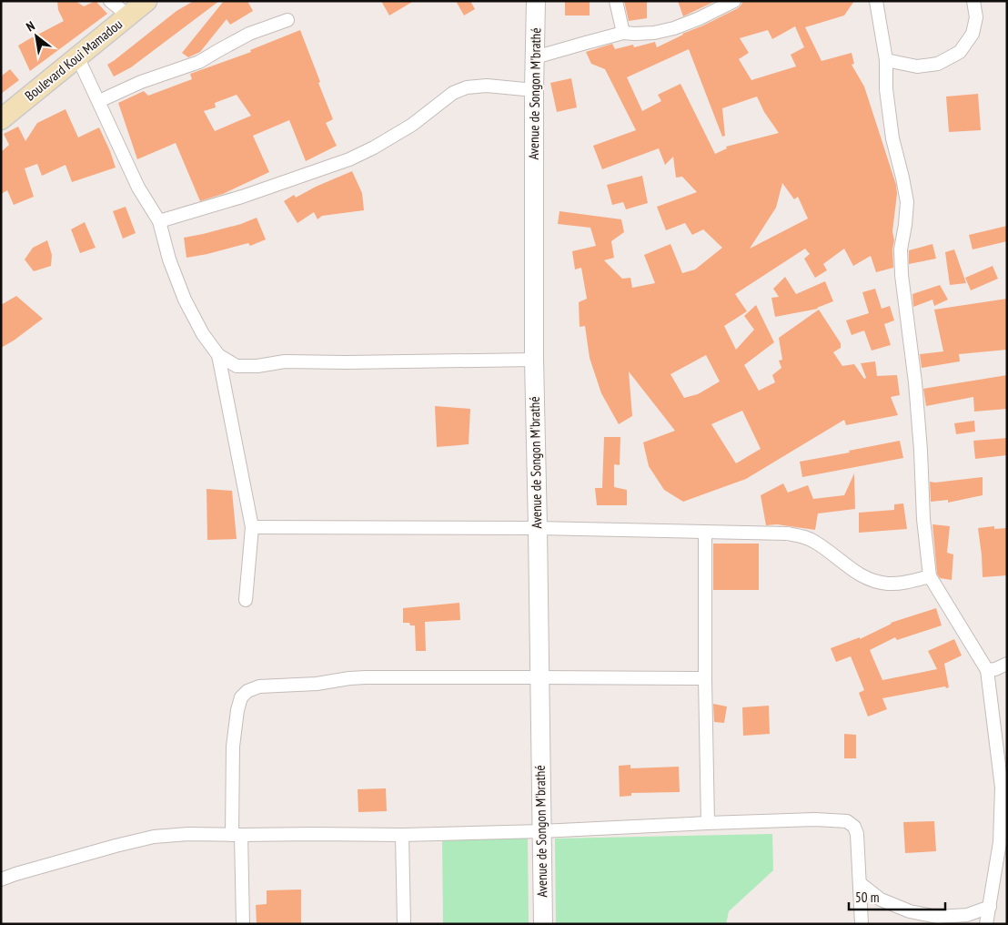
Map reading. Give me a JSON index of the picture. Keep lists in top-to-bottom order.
{
  "streets": {
    "main road": ["Boulevard Koui Mamadou"],
    "street": ["Avenue de Songon M'brathé"]
  },
  "scale_bar": "50 m",
  "north": "top left"
}
